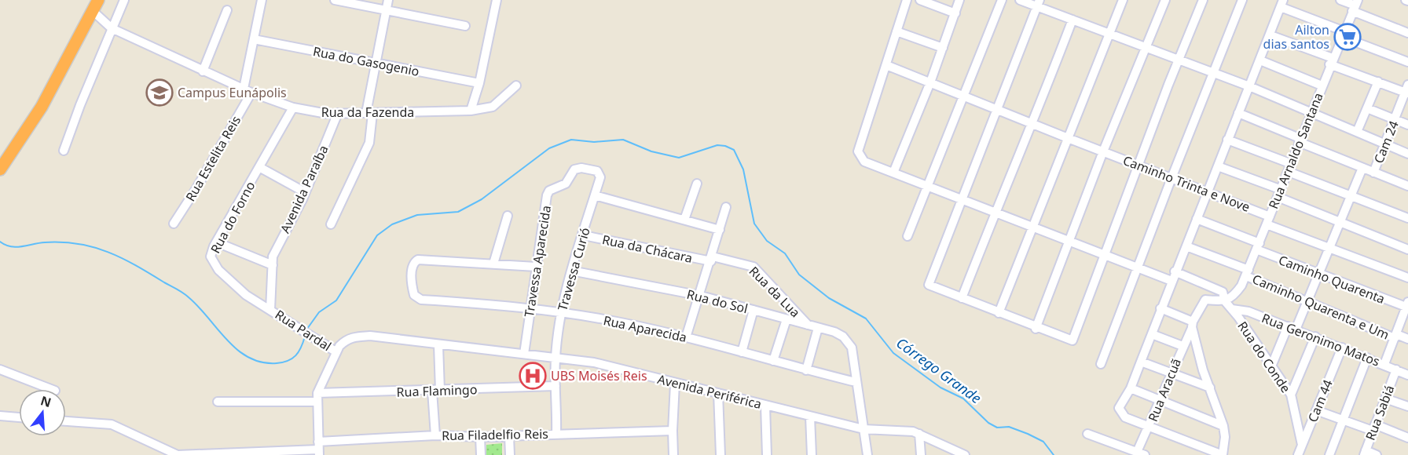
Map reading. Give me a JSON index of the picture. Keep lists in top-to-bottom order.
{
  "streets": {
    "street": [
      "Rua do Gasogenio",
      "Rua da Fazenda",
      "Cam 24",
      "Rua Arnaldo Santana",
      "Rua Estelita Reis",
      "Caminho Trinta e Nove",
      "Avenida Paraíba",
      "Rua do Forno",
      "Rua da Chácara",
      "Travessa Aparecida",
      "Travessa Curió",
      "Caminho Quarenta",
      "Rua da Lua",
      "Rua do Sol",
      "Caminho Quarenta e Um",
      "Rua Aparecida",
      "Rua Pardal",
      "Rua Geronimo Matos",
      "Rua do Conde",
      "Rua Aracuã",
      "Rua Flamingo",
      "Avenida Periférica",
      "Cam 44",
      "Rua Sabiá",
      "Rua Filadelfio Reis"
    ]
  },
  "crossings": [
    ["Rua do Gasogenio", "Rua Estelita Reis"],
    ["Rua da Fazenda", "Rua Estelita Reis"],
    ["Rua da Fazenda", "Avenida Paraíba"],
    ["Rua da Fazenda", "Rua do Forno"],
    ["Rua Arnaldo Santana", "Caminho Trinta e Nove"],
    ["Rua Arnaldo Santana", "Caminho Quarenta"],
    ["Rua Arnaldo Santana", "Caminho Quarenta e Um"],
    ["Rua Arnaldo Santana", "Rua do Conde"],
    ["Rua Arnaldo Santana", "Rua Aracuã"],
    ["Avenida Paraíba", "Rua do Forno"],
    ["Avenida Paraíba", "Rua Pardal"],
    ["Rua do Forno", "Rua Pardal"],
    ["Rua da Chácara", "Travessa Curió"],
    ["Rua da Chácara", "Rua da Lua"],
    ["Travessa Aparecida", "Travessa Curió"],
    ["Travessa Aparecida", "Rua Aparecida"],
    ["Travessa Aparecida", "Avenida Periférica"],
    ["Travessa Curió", "Rua do Sol"],
    ["Travessa Curió", "Rua Aparecida"],
    ["Travessa Curió", "Rua Flamingo"],
    ["Travessa Curió", "Avenida Periférica"],
    ["Travessa Curió", "Rua Filadelfio Reis"],
    ["Rua da Lua", "Rua do Sol"],
    ["Rua do Sol", "Rua Aparecida"],
    ["Rua Pardal", "Avenida Periférica"],
    ["Rua Geronimo Matos", "Rua do Conde"],
    ["Rua Geronimo Matos", "Cam 44"],
    ["Rua Geronimo Matos", "Rua Sabiá"],
    ["Rua do Conde", "Rua Aracuã"],
    ["Rua do Conde", "Cam 44"]
  ],
  "water": ["Córrego Grande"],
  "places": {
    "supermarket": ["Ailton dias santos"],
    "school or university": ["Campus Eunápolis"],
    "hospital": ["UBS Moisés Reis"]
  },
  "north": "top"
}
